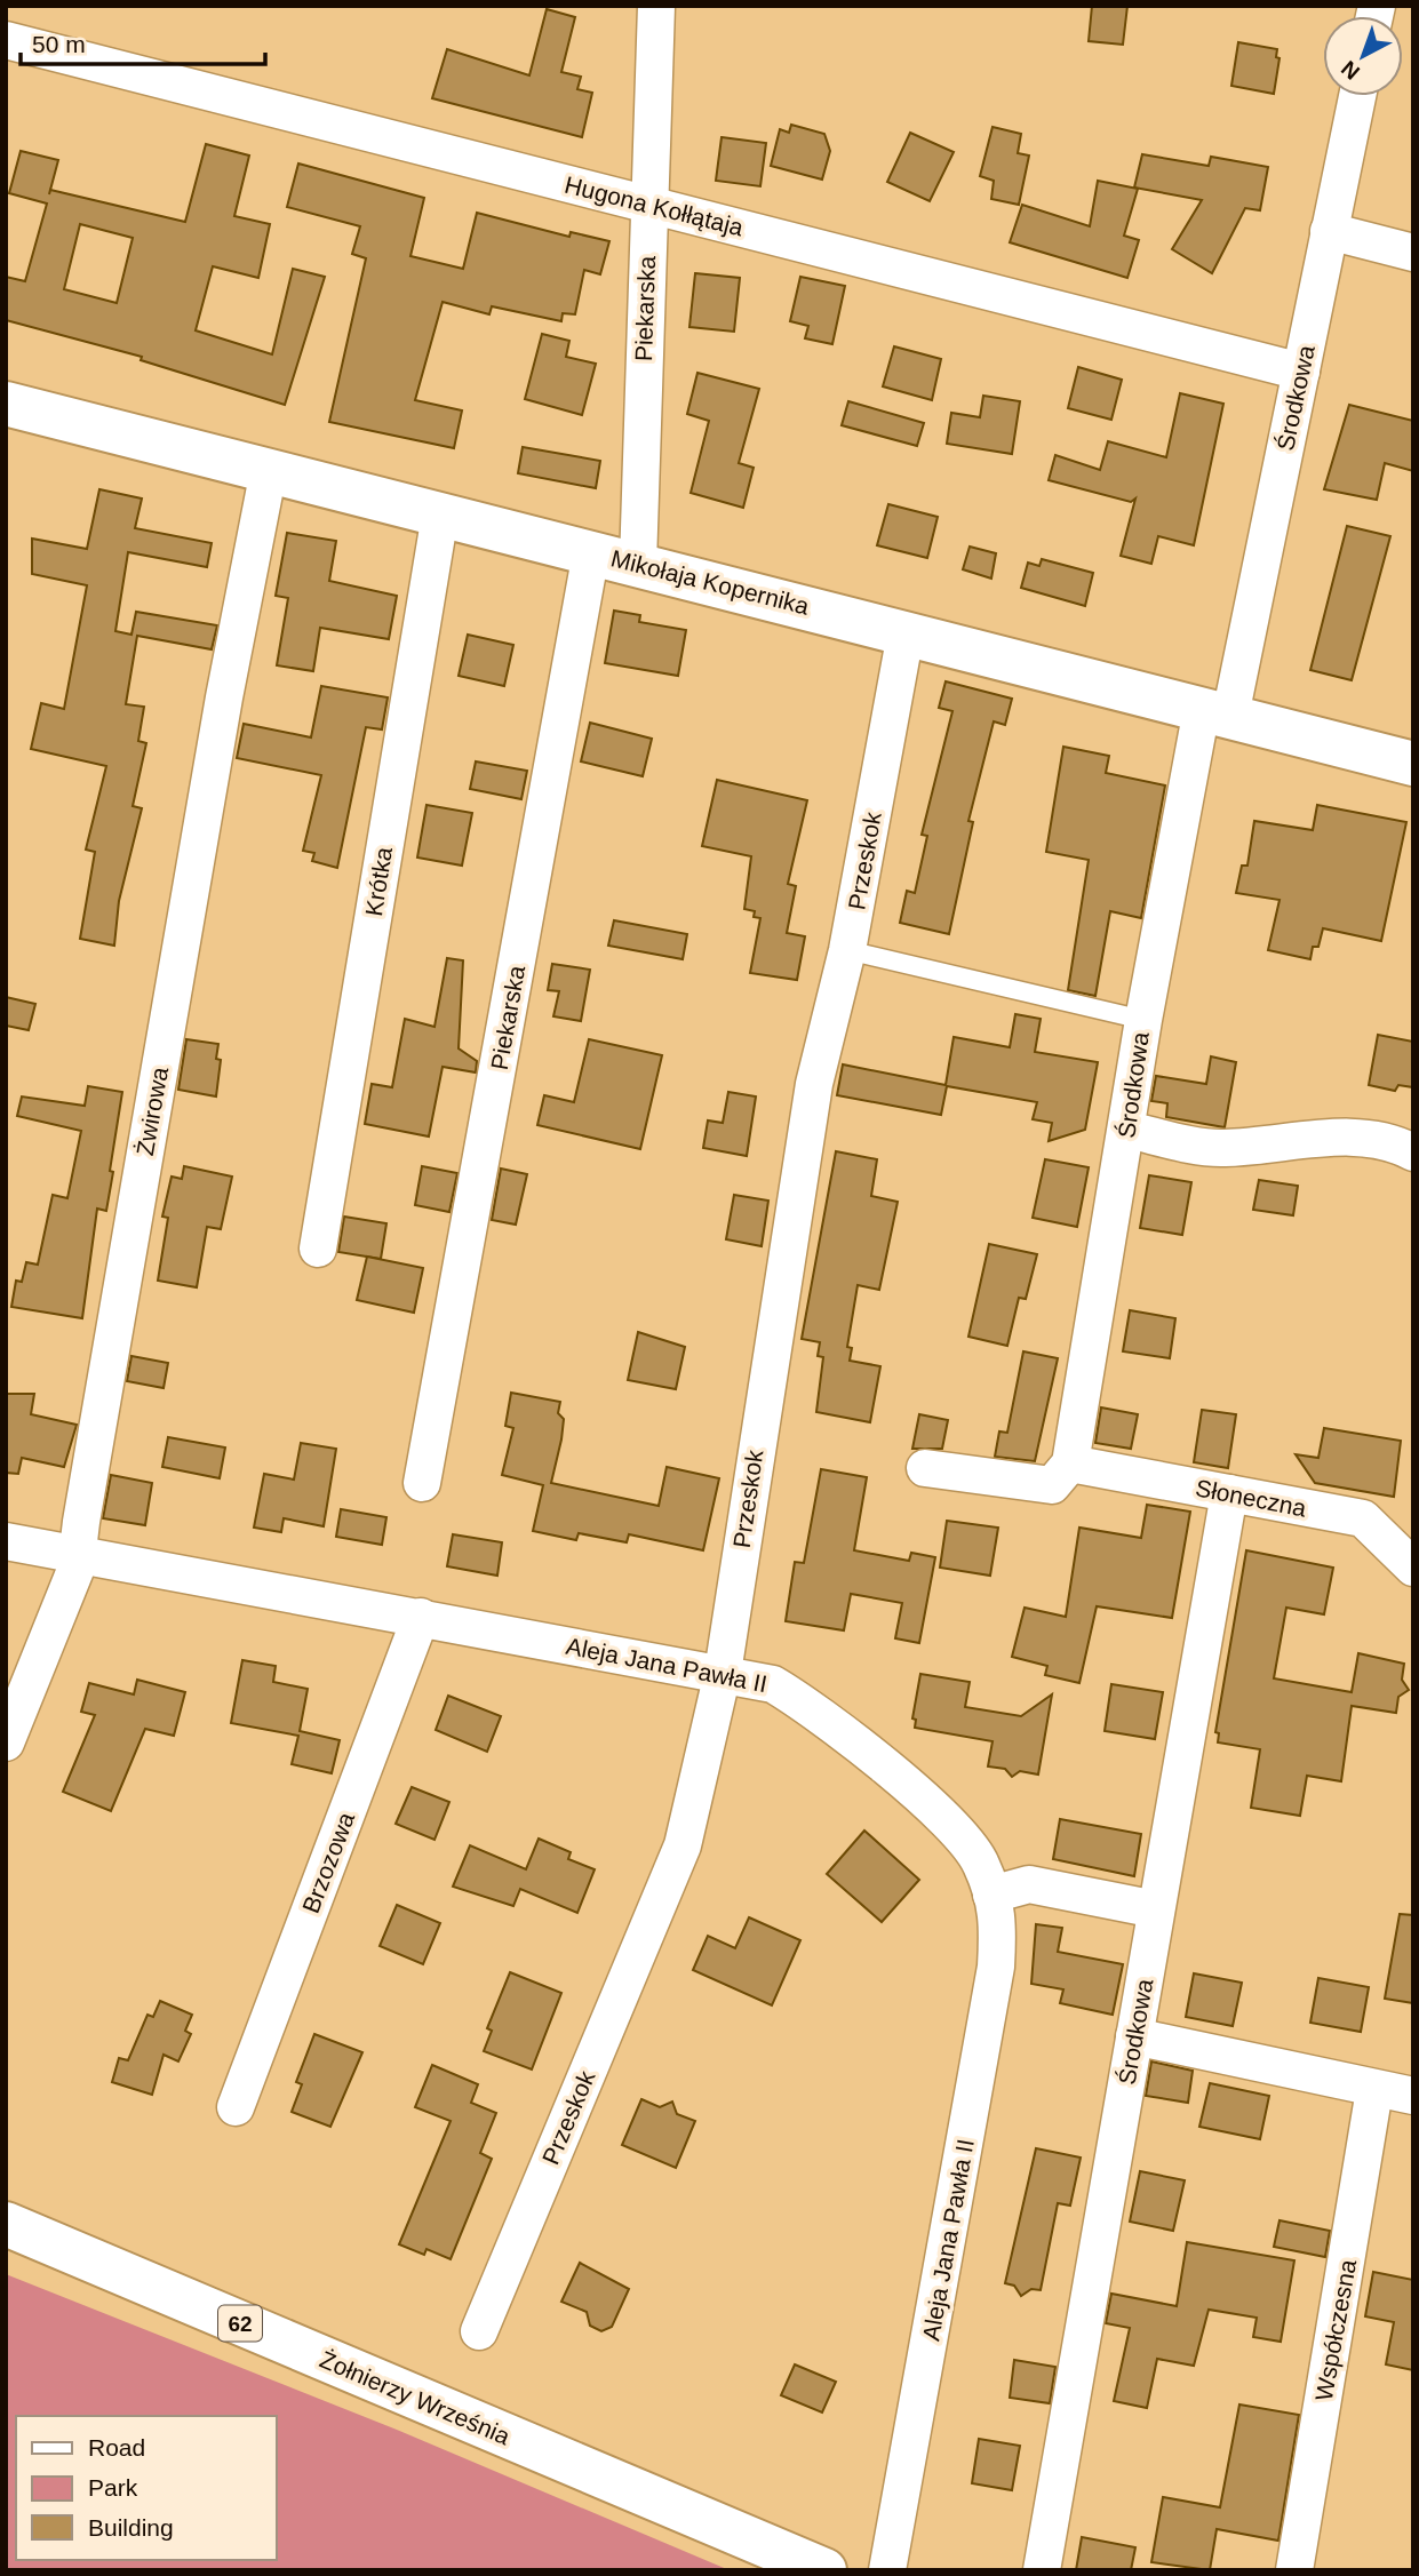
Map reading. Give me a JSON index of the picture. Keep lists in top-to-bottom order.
{
  "streets": {
    "street": [
      "Hugona Kołłątaja",
      "Piekarska",
      "Środkowa",
      "Mikołaja Kopernika",
      "Przeskok",
      "Krótka",
      "Żwirowa",
      "Słoneczna",
      "Aleja Jana Pawła II",
      "Brzozowa",
      "62",
      "Współczesna",
      "Żołnierzy Września"
    ]
  },
  "crossings": [
    ["Hugona Kołłątaja", "Piekarska"],
    ["Hugona Kołłątaja", "Środkowa"],
    ["Piekarska", "Mikołaja Kopernika"],
    ["Środkowa", "Mikołaja Kopernika"],
    ["Środkowa", "Słoneczna"],
    ["Mikołaja Kopernika", "Przeskok"],
    ["Mikołaja Kopernika", "Krótka"],
    ["Mikołaja Kopernika", "Żwirowa"],
    ["Przeskok", "Aleja Jana Pawła II"],
    ["Żwirowa", "Aleja Jana Pawła II"],
    ["Aleja Jana Pawła II", "Brzozowa"]
  ],
  "legend": ["Road", "Park", "Building"],
  "scale_bar": "50 m",
  "north": "bottom left"
}
